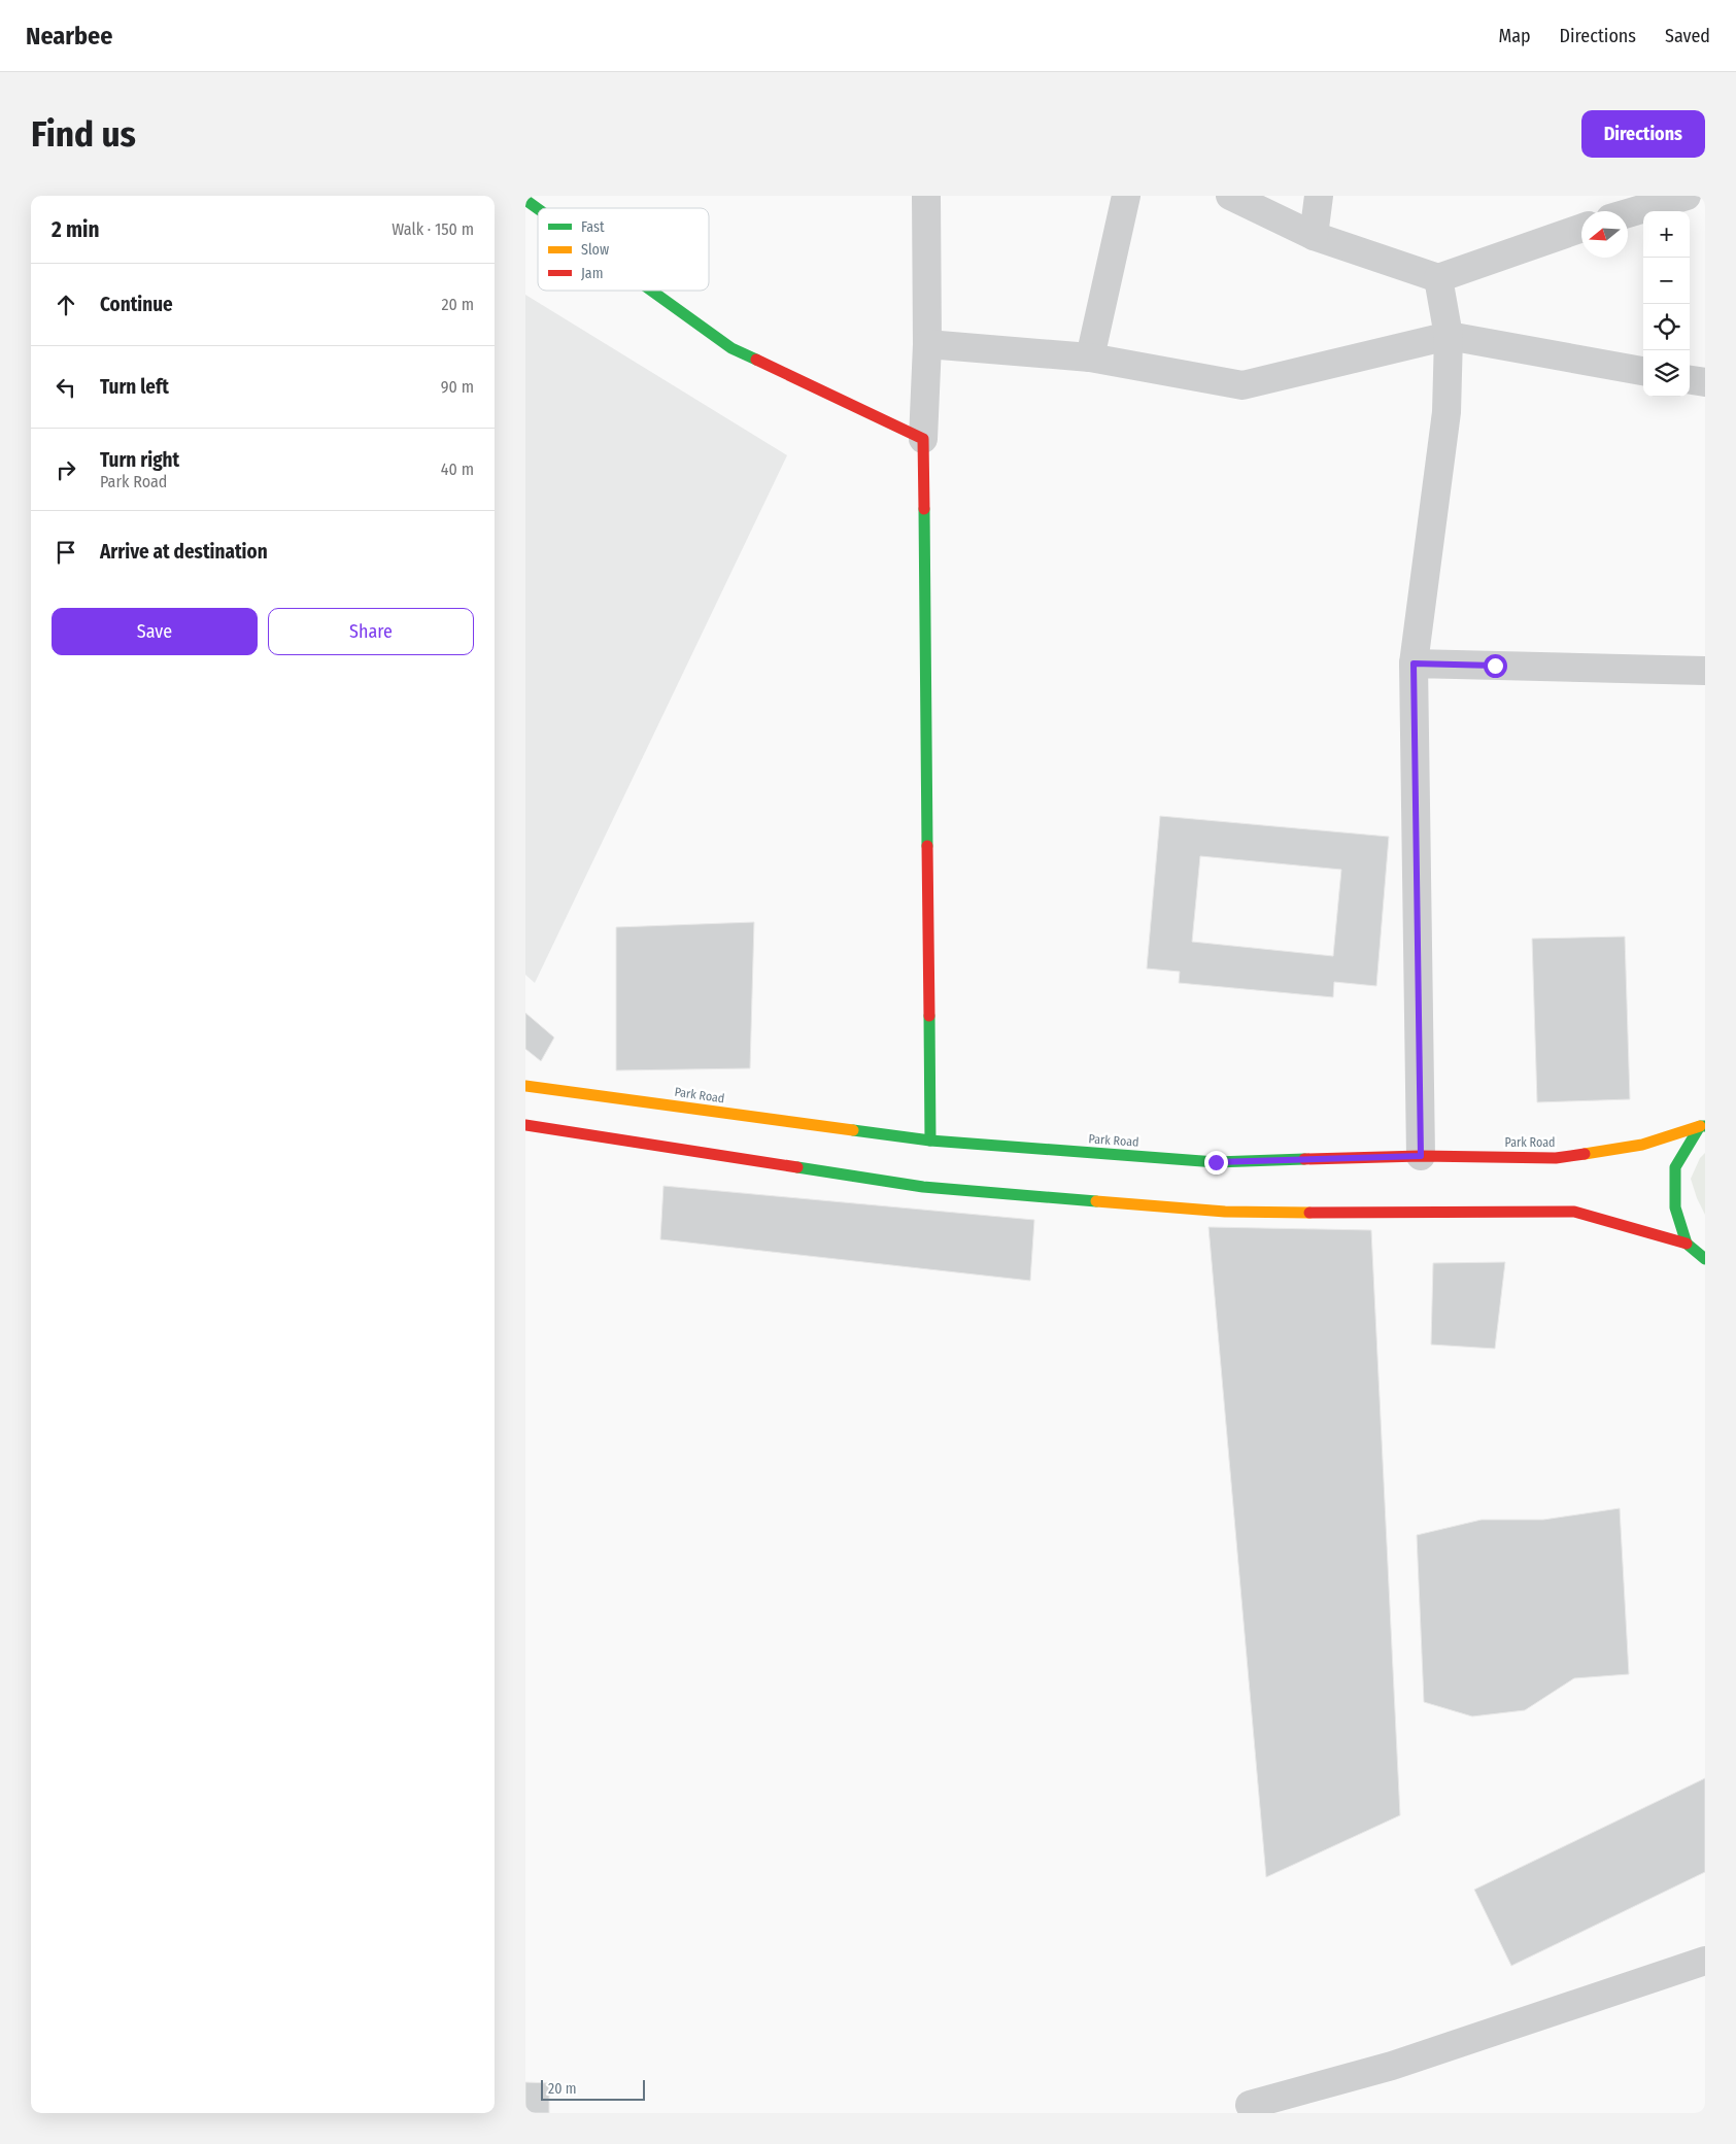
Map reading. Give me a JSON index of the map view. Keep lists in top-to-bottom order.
{
  "streets": {
    "main road": ["Park Road"]
  },
  "legend": ["Fast", "Slow", "Jam"],
  "scale_bar": "20 m",
  "north": "left",
  "page": {
    "header": "Nearbee",
    "nav": ["Map", "Directions", "Saved"],
    "buttons": [
      "Directions",
      ["Save", "Share"]
    ],
    "title": "Find us",
    "heading": ["2 min", "Walk · 150 m"],
    "map_buttons": ["+", "−"],
    "list": [
      ["Continue", "20 m"],
      ["Turn left", "90 m"],
      ["Turn right", "Park Road", "40 m"],
      "Arrive at destination"
    ],
    "scale": "20 m"
  }
}
